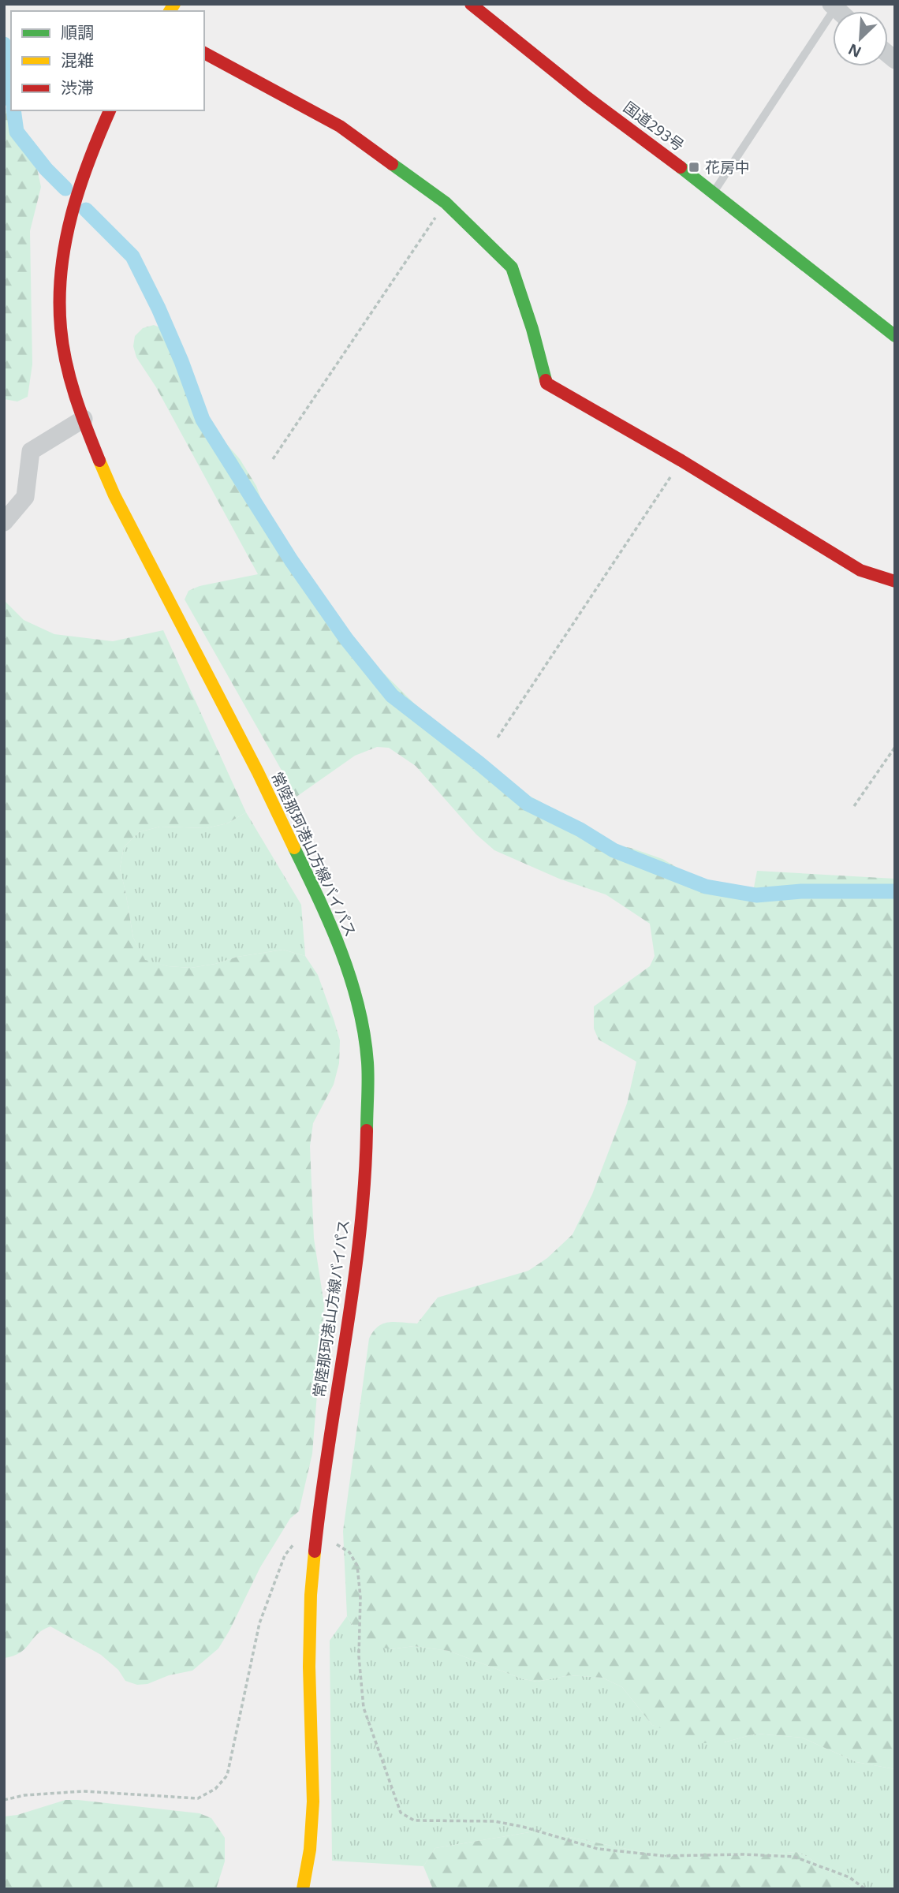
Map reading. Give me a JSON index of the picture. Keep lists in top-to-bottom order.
{
  "streets": {
    "main road": ["国道293号", "常陸那珂港山方線バイパス"]
  },
  "places": {
    "transit": ["花房中"]
  },
  "legend": ["順調", "混雑", "渋滞"],
  "north": "bottom left"
}
